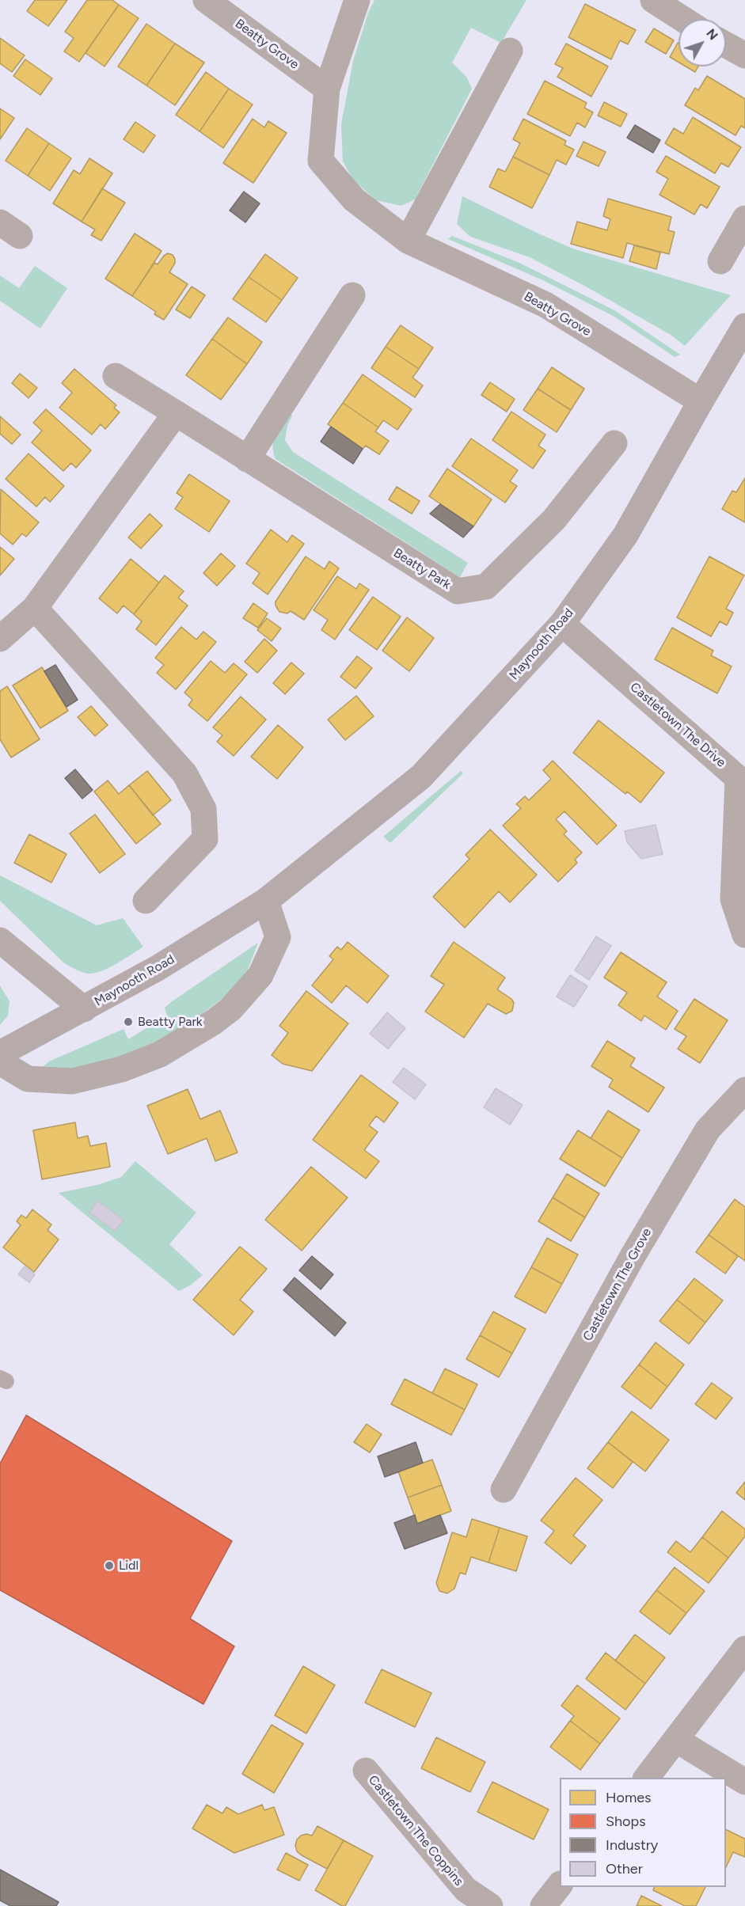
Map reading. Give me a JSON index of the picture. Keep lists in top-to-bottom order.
{
  "streets": {
    "main road": ["Maynooth Road"],
    "street": [
      "Beatty Grove",
      "Beatty Park",
      "Castletown The Drive",
      "Castletown The Grove",
      "Castletown The Coppins"
    ]
  },
  "crossings": [
    ["Beatty Grove", "Maynooth Road"],
    ["Maynooth Road", "Castletown The Drive"]
  ],
  "places": ["Beatty Park", "Lidl"],
  "legend": [
    "Homes",
    "Shops",
    "Industry",
    "Other"
  ],
  "north": "top right"
}
